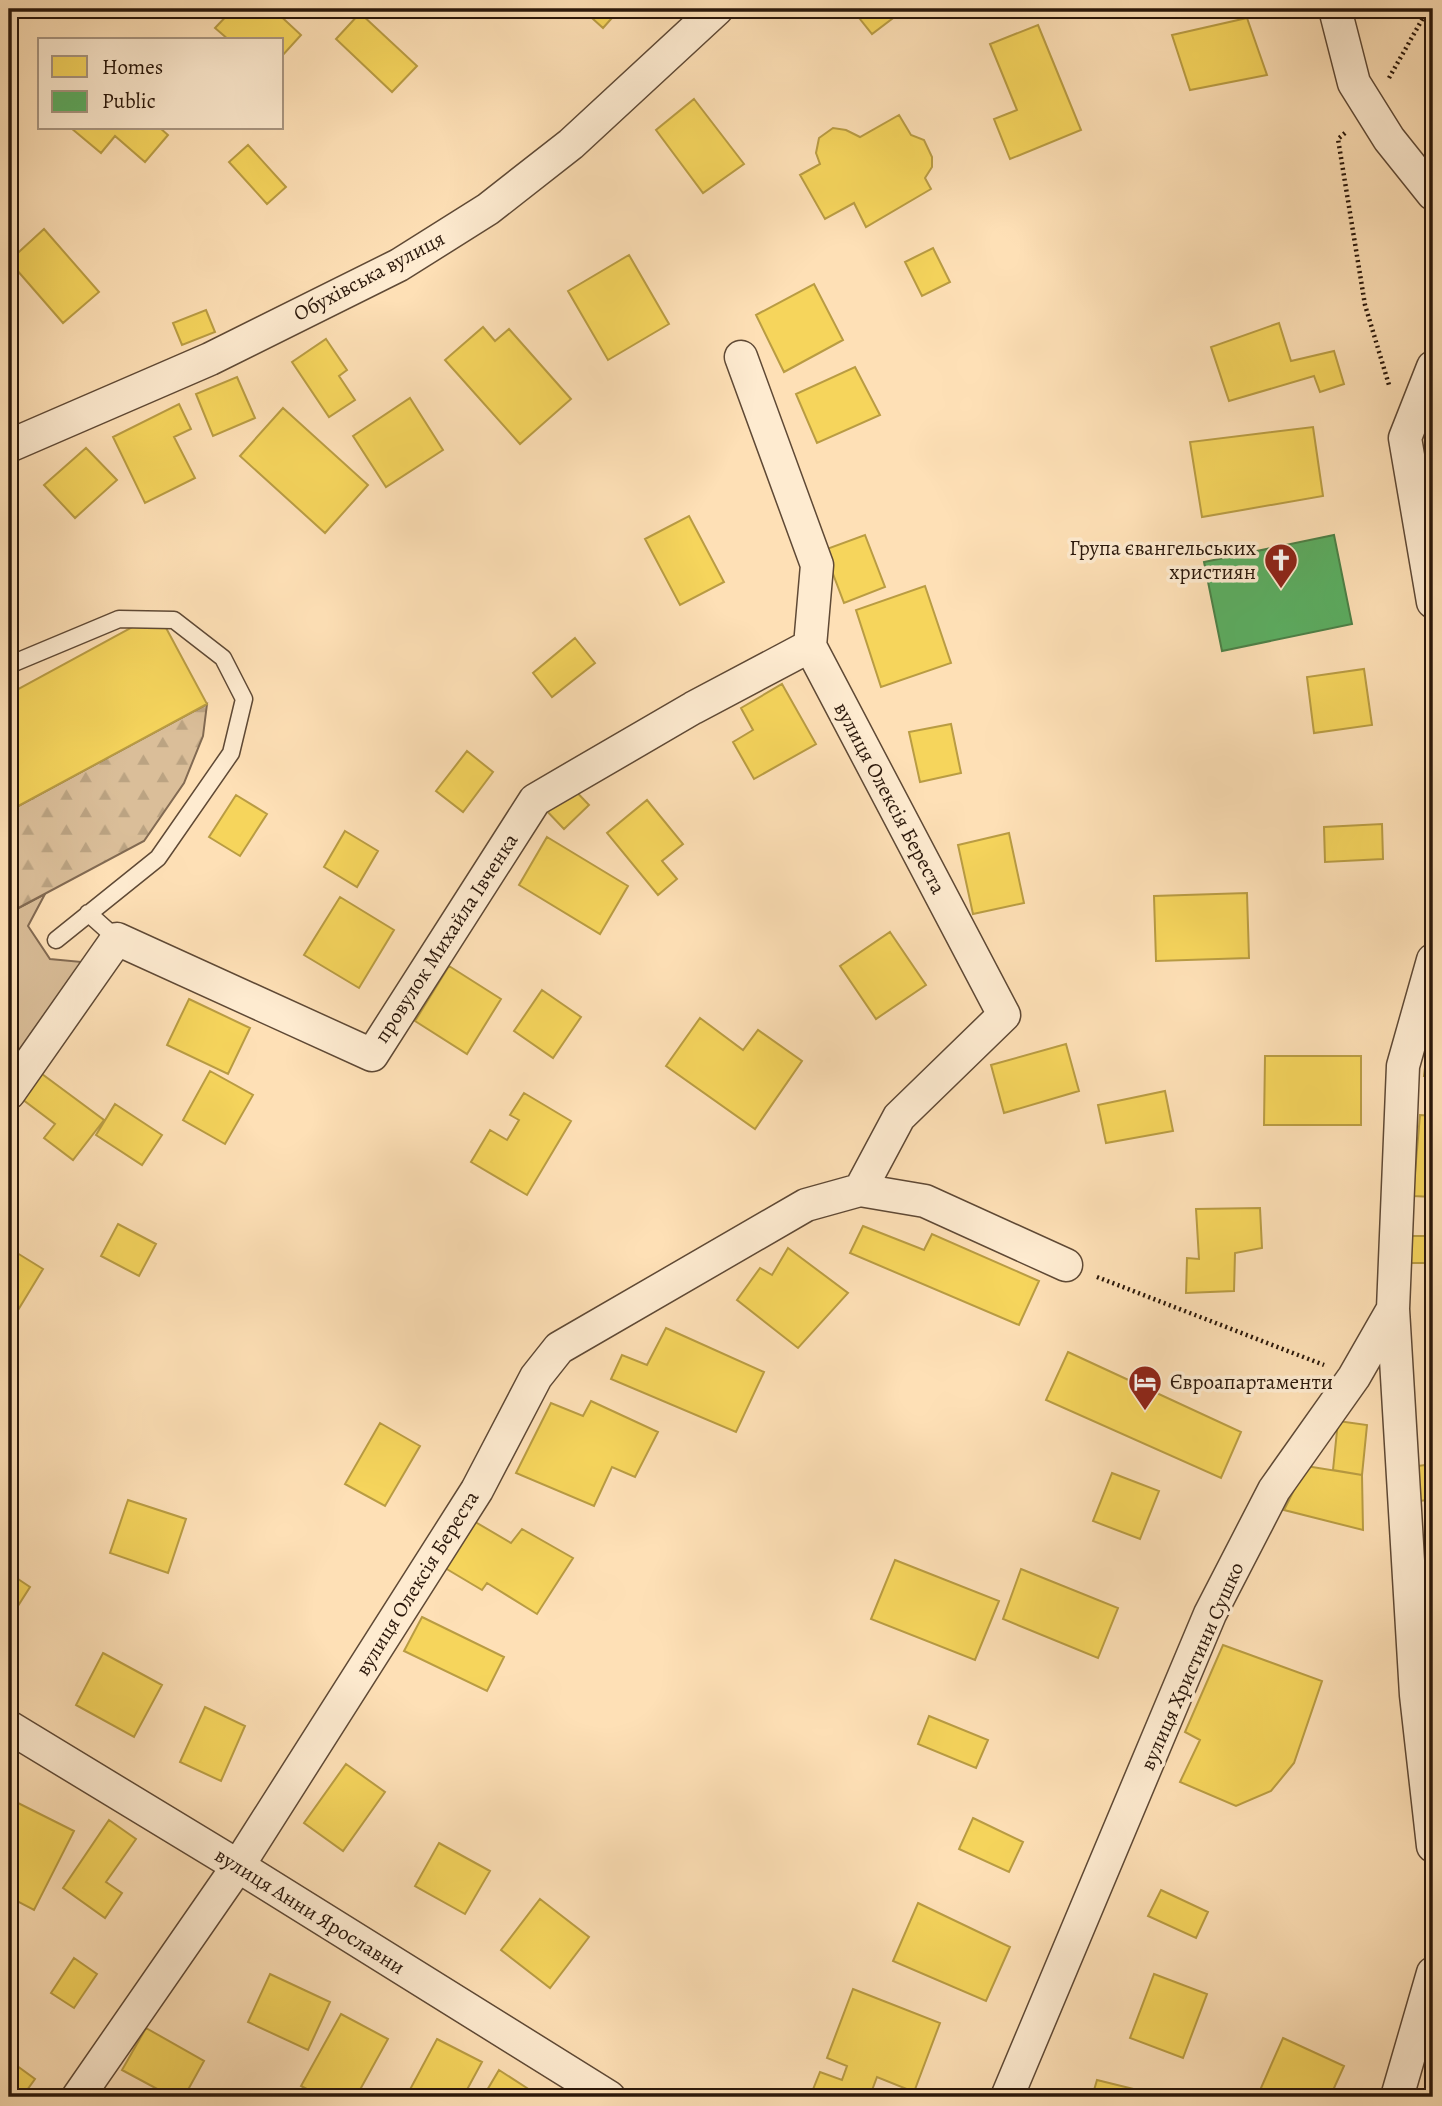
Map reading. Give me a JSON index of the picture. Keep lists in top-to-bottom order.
{
  "streets": {
    "street": [
      "Обухівська вулиця",
      "вулиця Олексія Береста",
      "провулок Михайла Івченка",
      "вулиця Христини Сушко",
      "вулиця Анни Ярославни"
    ]
  },
  "crossings": [
    ["вулиця Олексія Береста", "провулок Михайла Івченка"],
    ["вулиця Олексія Береста", "вулиця Анни Ярославни"]
  ],
  "places": {
    "church": ["Група євангельських християн"],
    "hotel": ["Євроапартаменти"]
  },
  "legend": ["Homes", "Public"]
}
